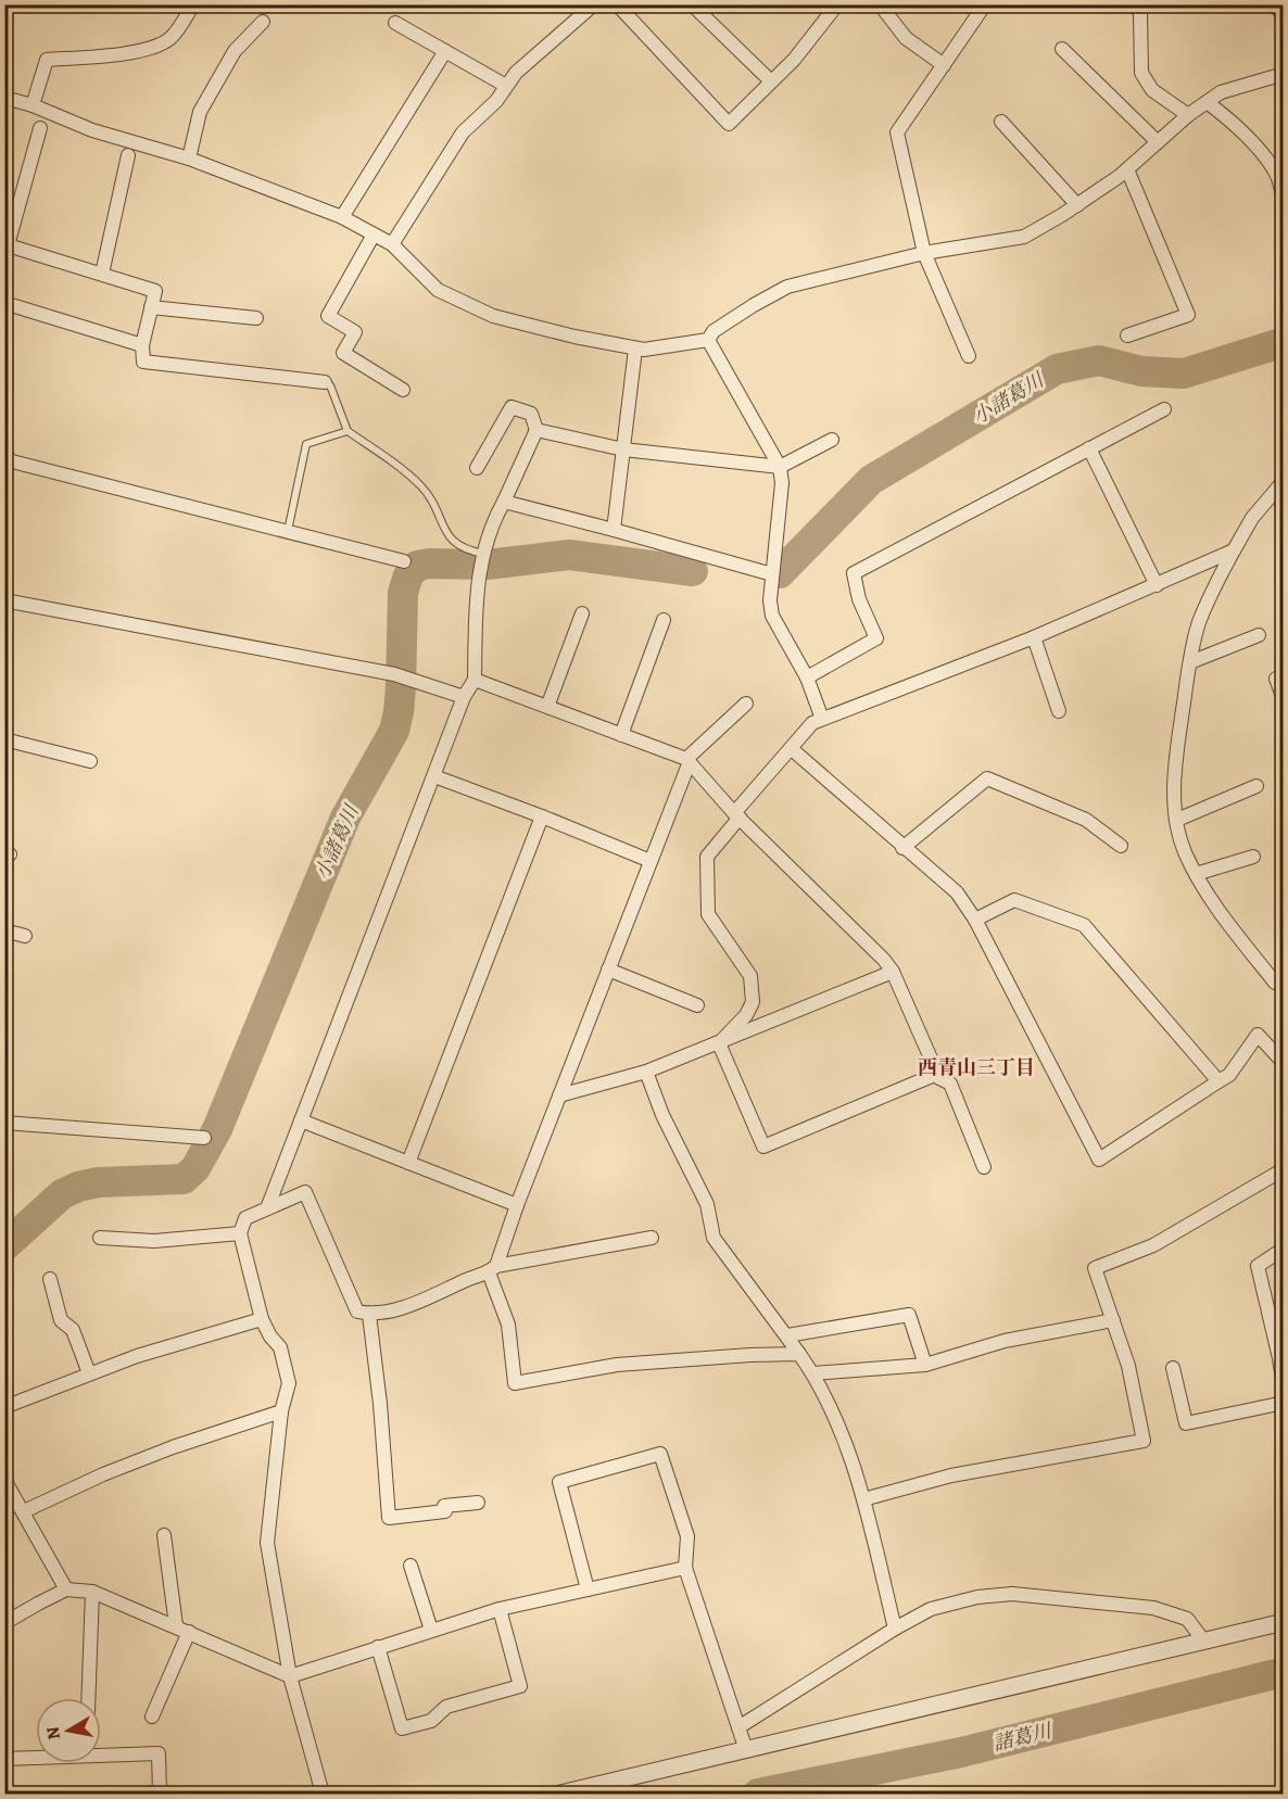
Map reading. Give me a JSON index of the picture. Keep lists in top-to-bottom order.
{
  "districts": ["西青山三丁目"],
  "water": ["小諸葛川", "諸葛川"],
  "north": "left"
}
